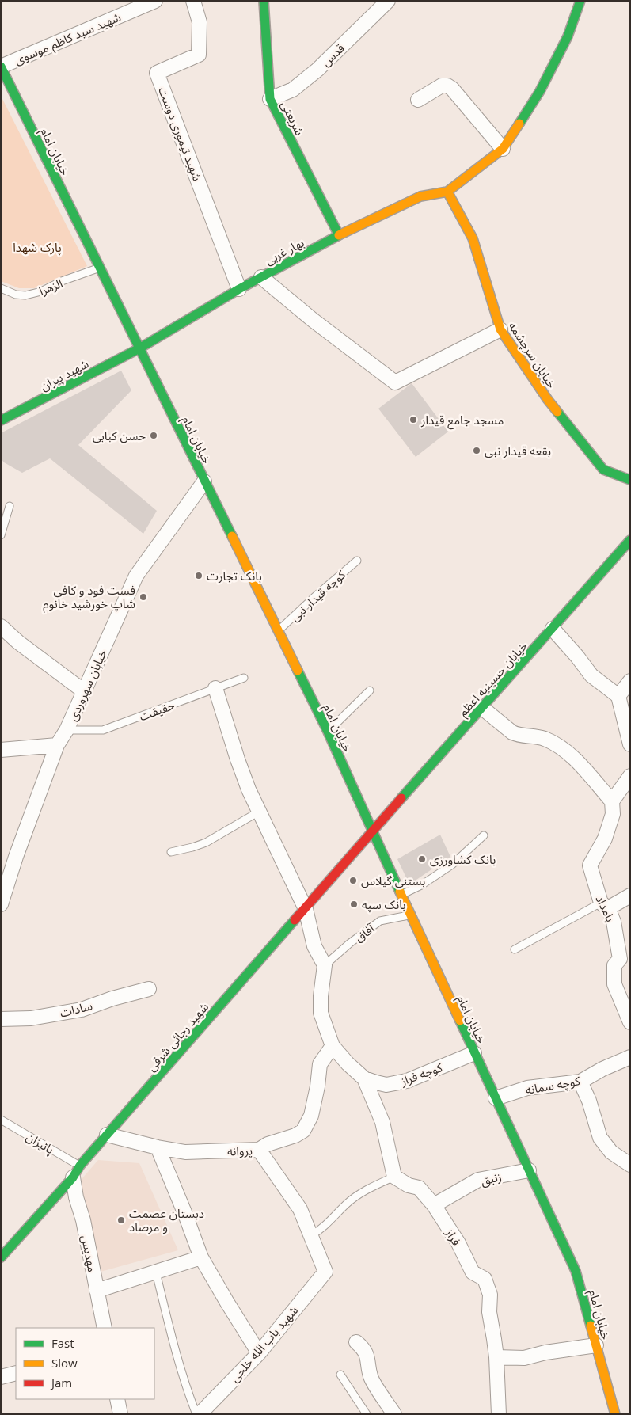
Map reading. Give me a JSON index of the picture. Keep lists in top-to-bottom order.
{
  "streets": {
    "street": [
      "شهید سید کاظم موسوی",
      "قدس",
      "شریعتی",
      "شهید تیموری دوست",
      "خیابان امام",
      "بهار غربی",
      "خیابان سرچشمه",
      "شهید پیران",
      "خیابان حسینیه اعظم",
      "خیابان سهروردی",
      "بامداد",
      "سادات",
      "شهید رجائی شرقی",
      "کوچه فراز",
      "کوچه سمانه",
      "پروانه",
      "زنبق",
      "فراز",
      "مهدیس",
      "شهید باب الله خلجی"
    ],
    "lane": [
      "الزهرا",
      "کوچه قیدار نبی",
      "حقیقت",
      "آفاق",
      "پائیزان"
    ]
  },
  "crossings": [
    ["شهید سید کاظم موسوی", "خیابان امام"],
    ["قدس", "شریعتی"],
    ["شریعتی", "بهار غربی"],
    ["شهید تیموری دوست", "بهار غربی"],
    ["خیابان امام", "بهار غربی"],
    ["خیابان امام", "الزهرا"],
    ["خیابان امام", "شهید پیران"],
    ["خیابان امام", "کوچه قیدار نبی"],
    ["خیابان امام", "خیابان حسینیه اعظم"],
    ["خیابان امام", "خیابان سهروردی"],
    ["خیابان امام", "آفاق"],
    ["خیابان امام", "شهید رجائی شرقی"],
    ["خیابان امام", "کوچه فراز"],
    ["خیابان امام", "کوچه سمانه"],
    ["خیابان امام", "زنبق"],
    ["بهار غربی", "خیابان سرچشمه"],
    ["بهار غربی", "شهید پیران"],
    ["خیابان حسینیه اعظم", "شهید رجائی شرقی"],
    ["خیابان سهروردی", "حقیقت"],
    ["آفاق", "کوچه فراز"],
    ["شهید رجائی شرقی", "پائیزان"],
    ["شهید رجائی شرقی", "پروانه"],
    ["شهید رجائی شرقی", "مهدیس"],
    ["کوچه فراز", "پروانه"],
    ["زنبق", "فراز"]
  ],
  "parks": ["پارک شهدا"],
  "places": [
    "مسجد جامع قیدار",
    "حسن کبابی",
    "بقعه قیدار نبی",
    "بانک تجارت",
    "فست فود و کافی شاپ خورشید خانوم",
    "بانک کشاورزی",
    "بستنی گیلاس",
    "بانک سپه",
    "دبستان عصمت و مرصاد"
  ],
  "legend": ["Fast", "Slow", "Jam"]
}
